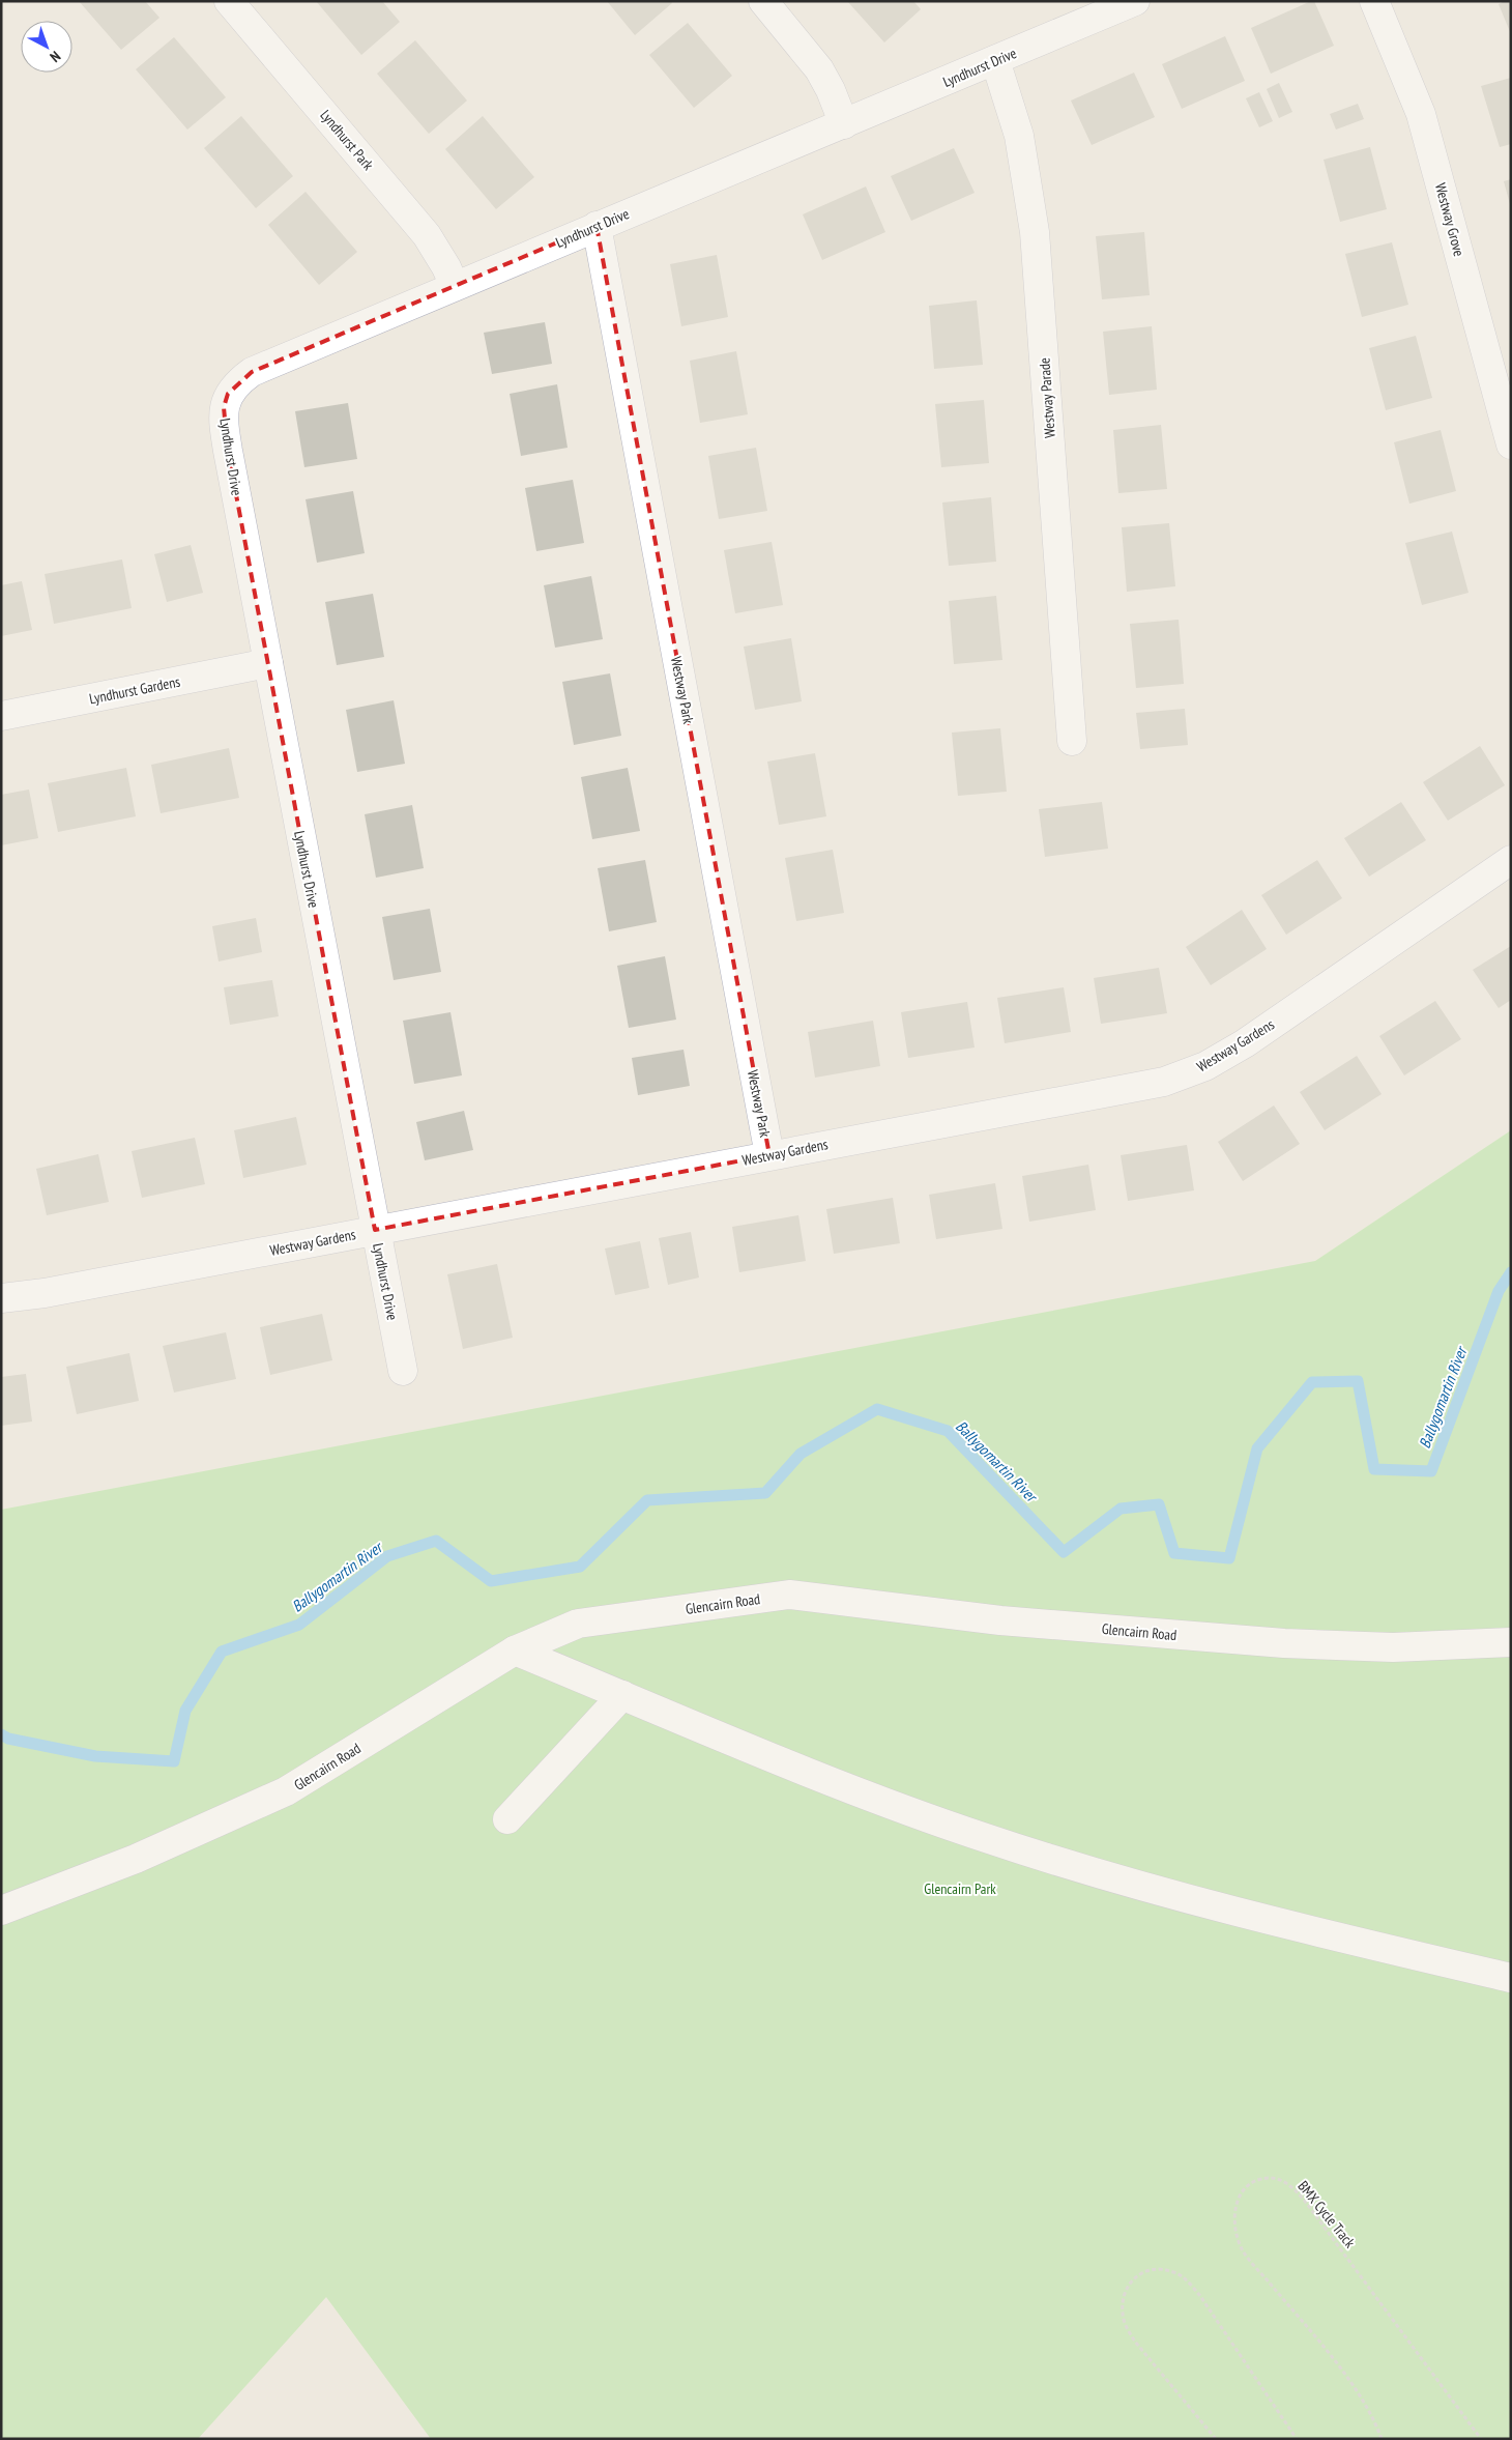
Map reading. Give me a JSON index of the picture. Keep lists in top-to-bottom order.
{
  "streets": {
    "street": [
      "Lyndhurst Drive",
      "Lyndhurst Park",
      "Westway Grove",
      "Westway Parade",
      "Lyndhurst Gardens",
      "Westway Park",
      "Westway Gardens",
      "Glencairn Road"
    ],
    "path": ["BMX Cycle Track"]
  },
  "crossings": [
    ["Lyndhurst Drive", "Lyndhurst Park"],
    ["Lyndhurst Drive", "Westway Parade"],
    ["Lyndhurst Drive", "Lyndhurst Gardens"],
    ["Lyndhurst Drive", "Westway Park"],
    ["Lyndhurst Drive", "Westway Gardens"],
    ["Westway Park", "Westway Gardens"]
  ],
  "water": ["Ballygomartin River"],
  "parks": ["Glencairn Park"],
  "north": "bottom right"
}
